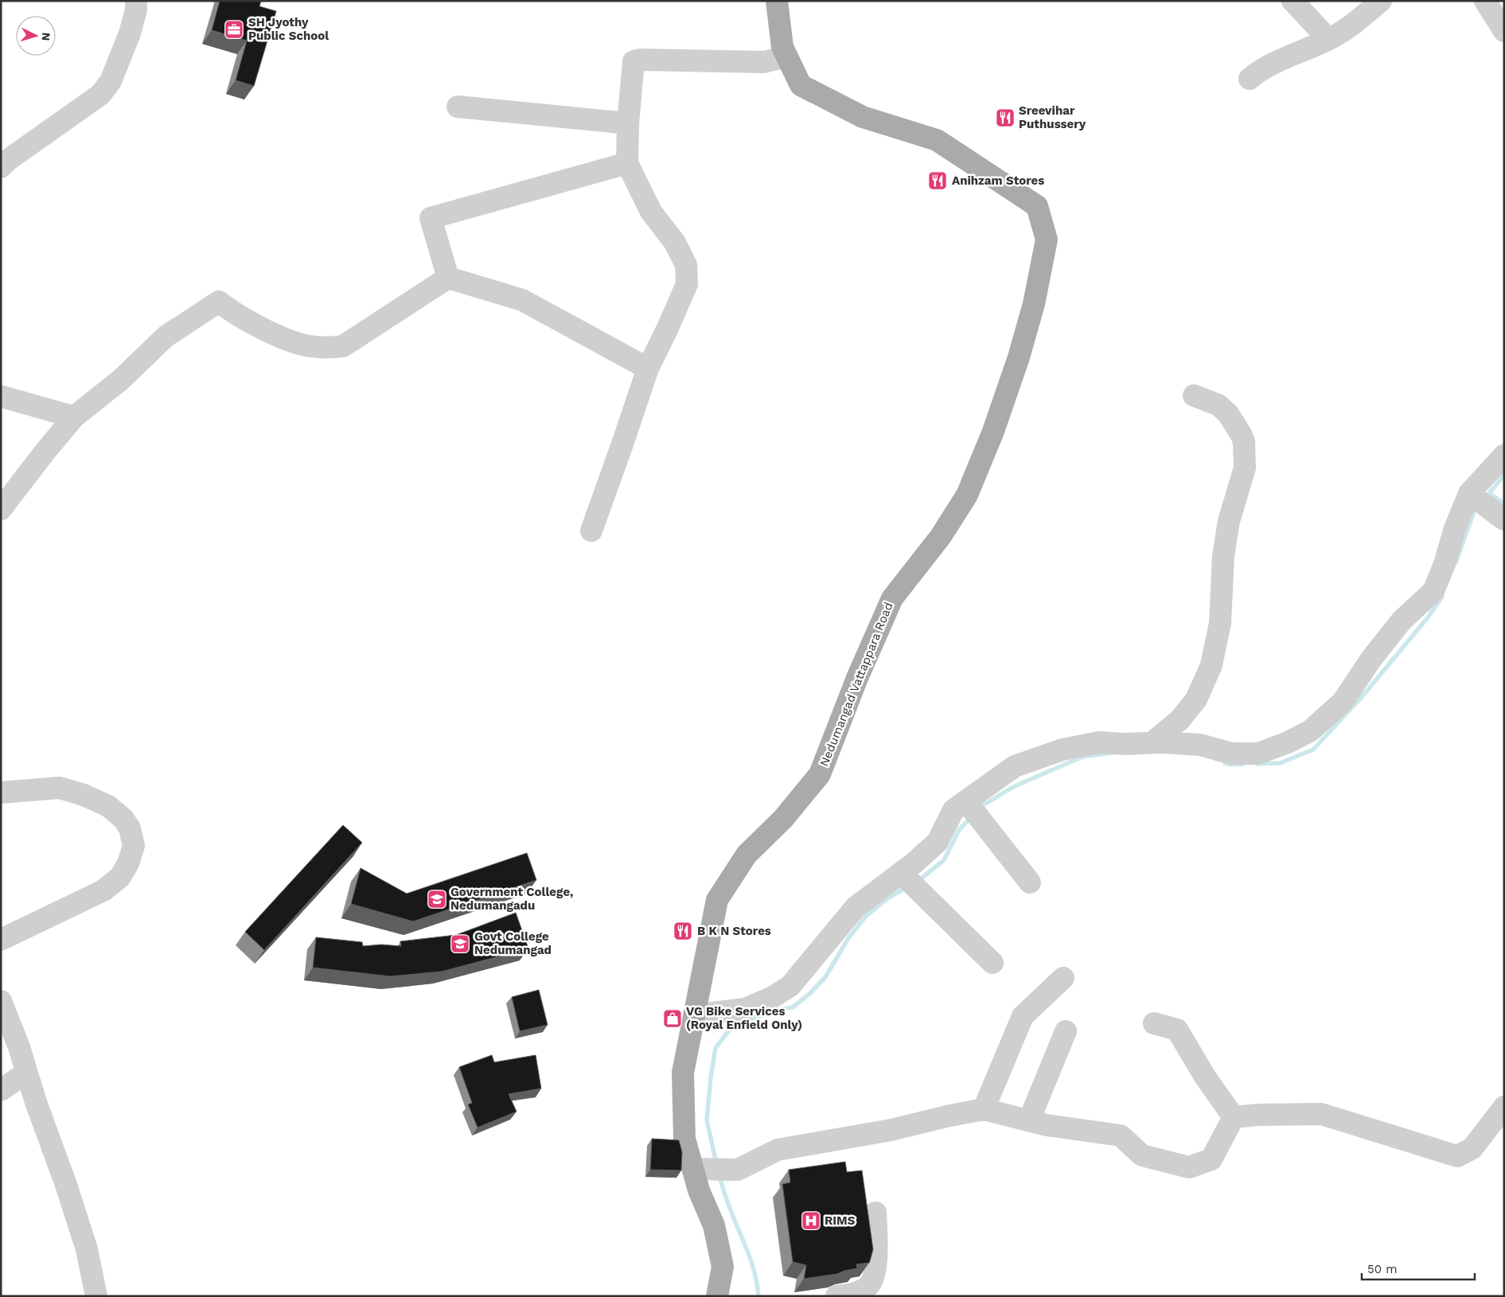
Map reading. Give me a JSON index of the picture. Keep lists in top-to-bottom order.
{
  "streets": {
    "main road": ["Nedumangad Vattappara Road"]
  },
  "places": {
    "office": ["SH Jyothy Public School"],
    "restaurant": ["Sreevihar Puthussery", "Anihzam Stores", "B K N Stores"],
    "school or university": ["Government College, Nedumangadu", "Govt College Nedumangad"],
    "shop": ["VG Bike Services (Royal Enfield Only)"],
    "hospital": ["RIMS"]
  },
  "scale_bar": "50 m",
  "north": "right"
}
